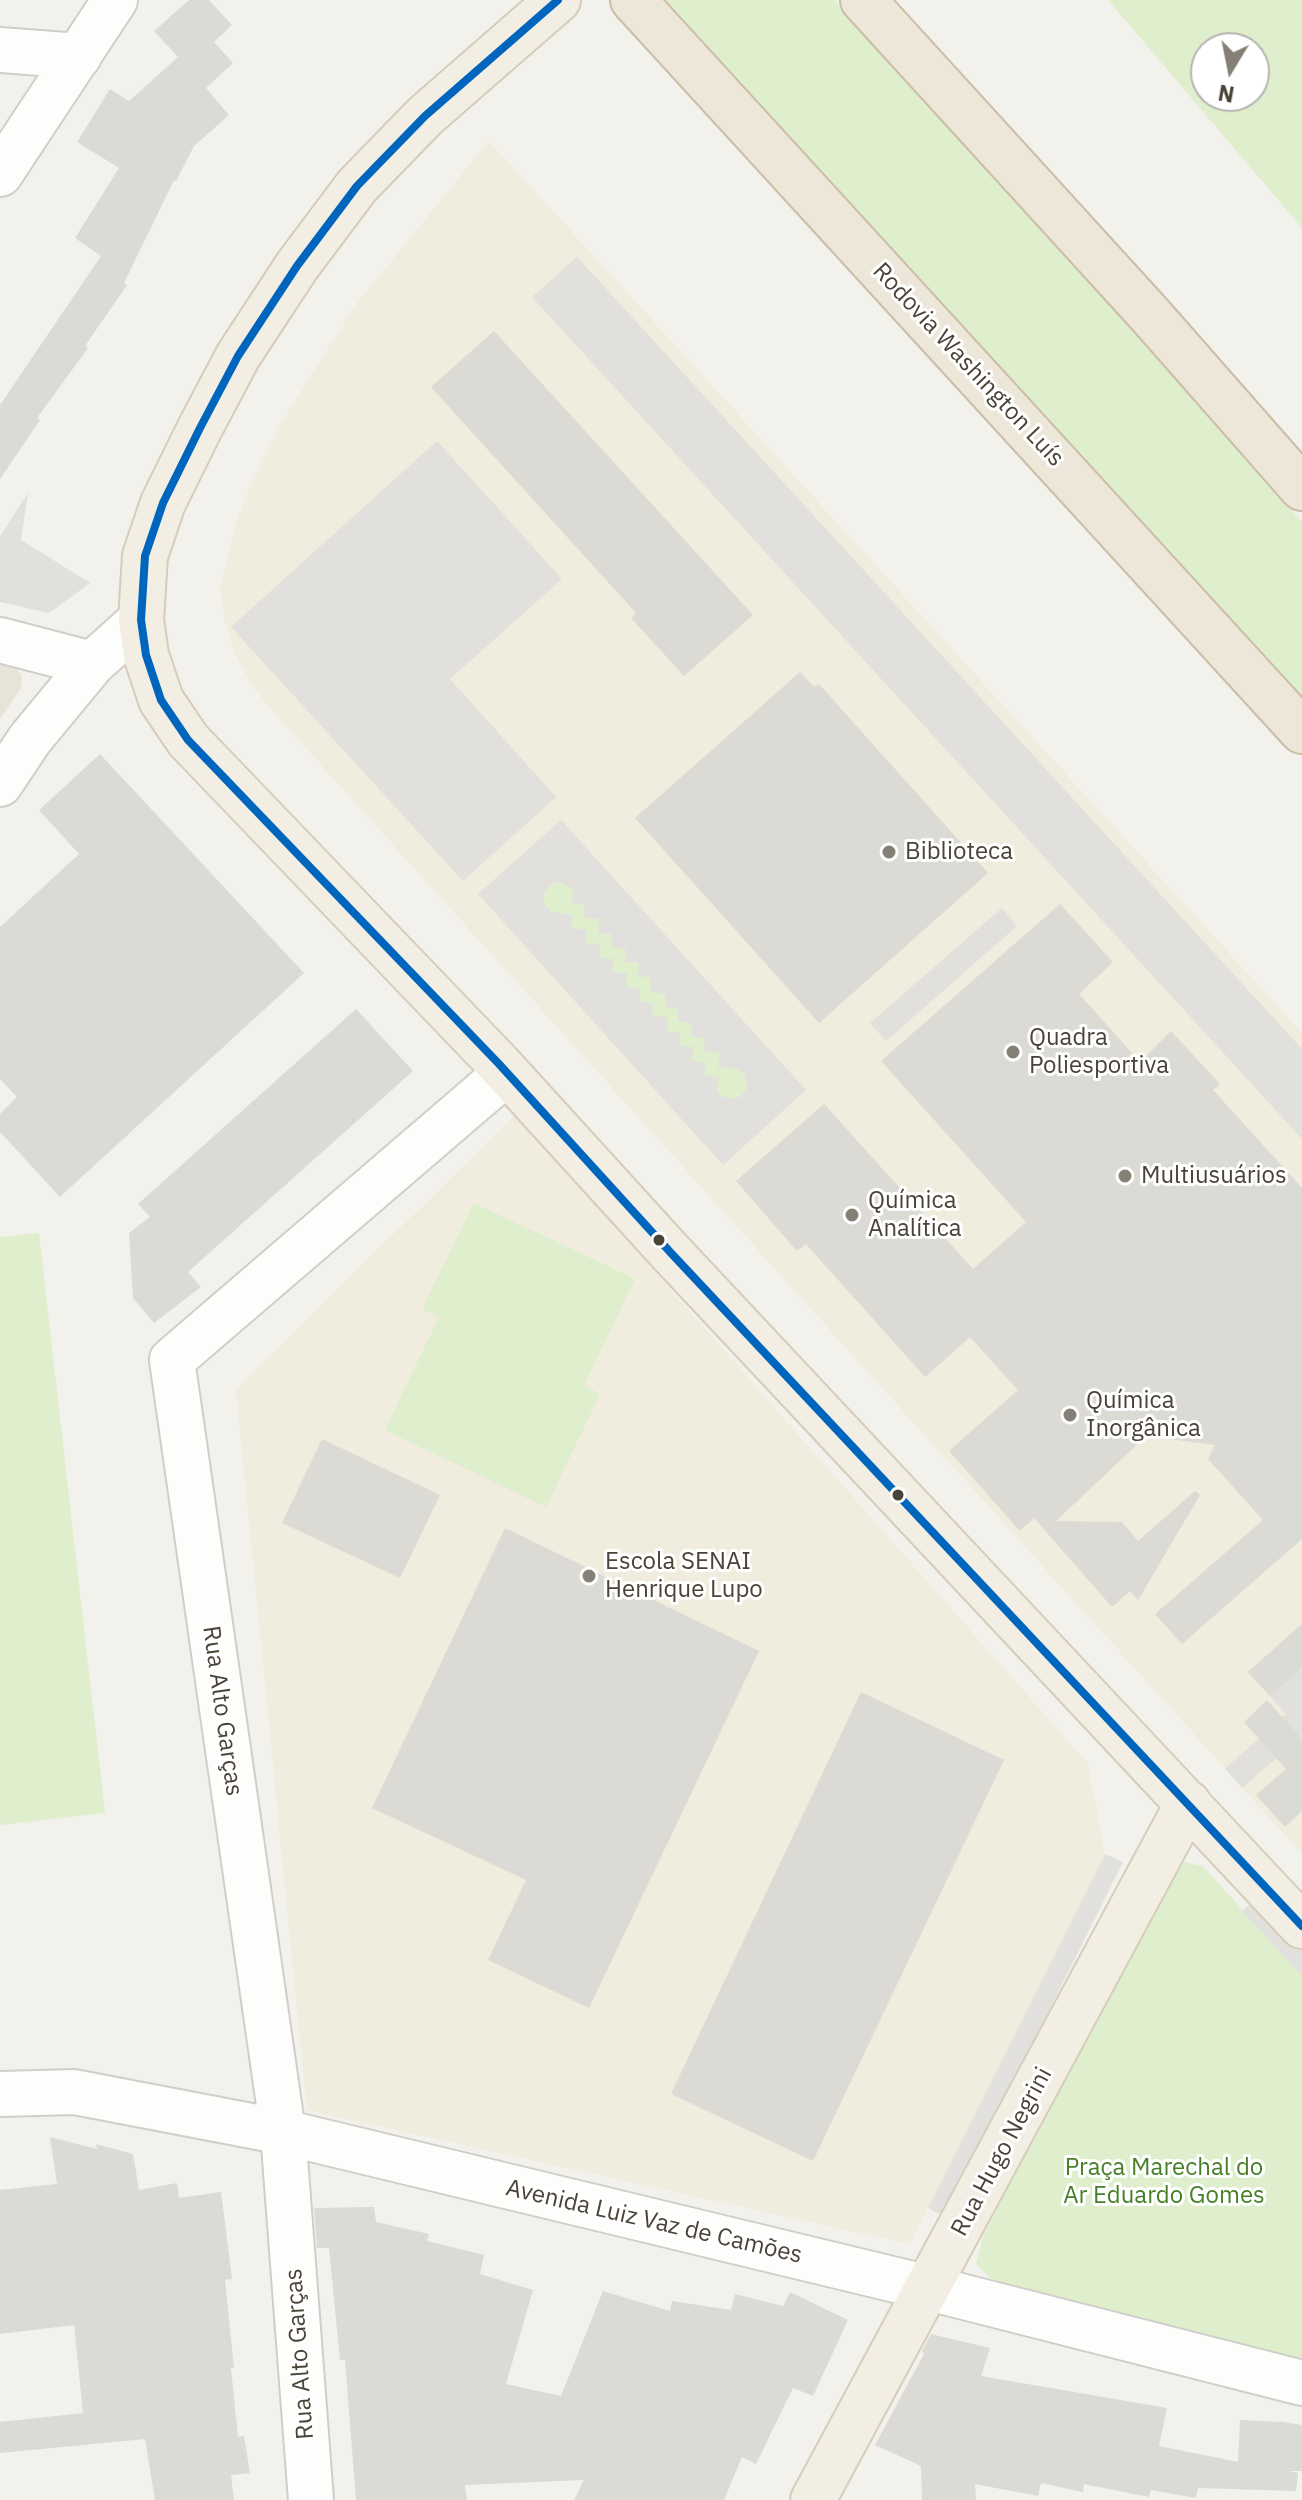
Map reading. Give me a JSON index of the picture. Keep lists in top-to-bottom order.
{
  "streets": {
    "highway": ["Rodovia Washington Luís"],
    "main road": ["Rua Hugo Negrini"],
    "street": ["Rua Alto Garças", "Avenida Luiz Vaz de Camões"]
  },
  "crossings": [
    ["Rua Alto Garças", "Avenida Luiz Vaz de Camões"],
    ["Rua Hugo Negrini", "Avenida Luiz Vaz de Camões"]
  ],
  "parks": ["Praça Marechal do Ar Eduardo Gomes"],
  "places": [
    "Biblioteca",
    "Quadra Poliesportiva",
    "Multiusuários",
    "Química Analítica",
    "Química Inorgânica",
    "Escola SENAI Henrique Lupo"
  ],
  "north": "bottom"
}
